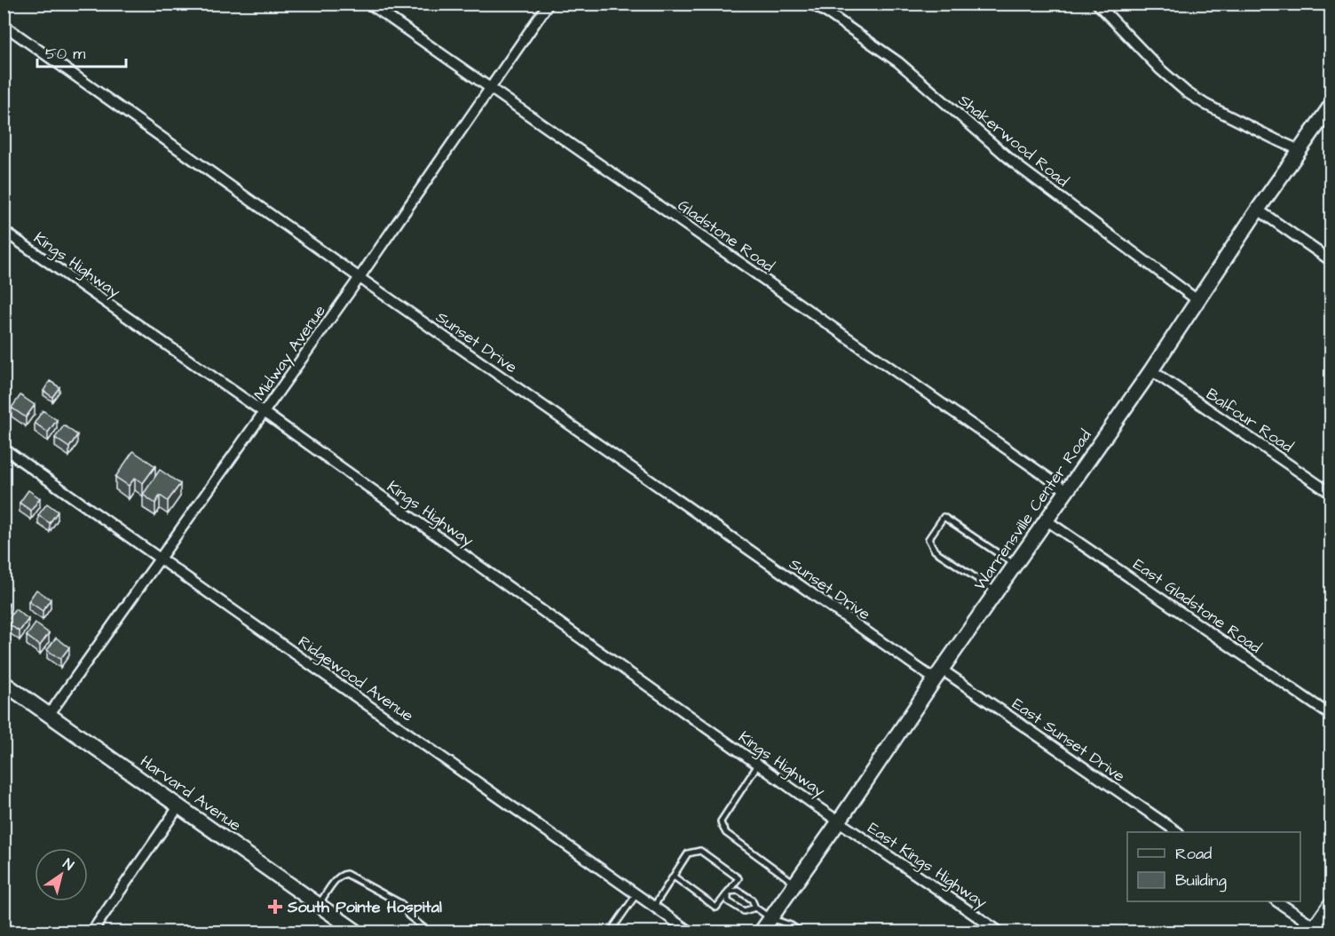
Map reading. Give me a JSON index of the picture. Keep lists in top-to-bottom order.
{
  "streets": {
    "main road": ["Warrensville Center Road", "Harvard Avenue"],
    "street": [
      "Shakerwood Road",
      "Gladstone Road",
      "Kings Highway",
      "Sunset Drive",
      "Midway Avenue",
      "Balfour Road",
      "East Gladstone Road",
      "Ridgewood Avenue",
      "East Sunset Drive",
      "East Kings Highway"
    ]
  },
  "crossings": [
    ["Shakerwood Road", "Warrensville Center Road"],
    ["Gladstone Road", "Midway Avenue"],
    ["Gladstone Road", "Warrensville Center Road"],
    ["Kings Highway", "Midway Avenue"],
    ["Kings Highway", "Warrensville Center Road"],
    ["Kings Highway", "East Kings Highway"],
    ["Sunset Drive", "Midway Avenue"],
    ["Sunset Drive", "Warrensville Center Road"],
    ["Sunset Drive", "East Sunset Drive"],
    ["Midway Avenue", "Ridgewood Avenue"],
    ["Midway Avenue", "Harvard Avenue"],
    ["Balfour Road", "Warrensville Center Road"],
    ["Warrensville Center Road", "East Gladstone Road"],
    ["Warrensville Center Road", "East Sunset Drive"],
    ["Warrensville Center Road", "East Kings Highway"]
  ],
  "places": {
    "health": ["South Pointe Hospital"]
  },
  "legend": ["Road", "Building"],
  "scale_bar": "50 m",
  "north": "top right"
}
